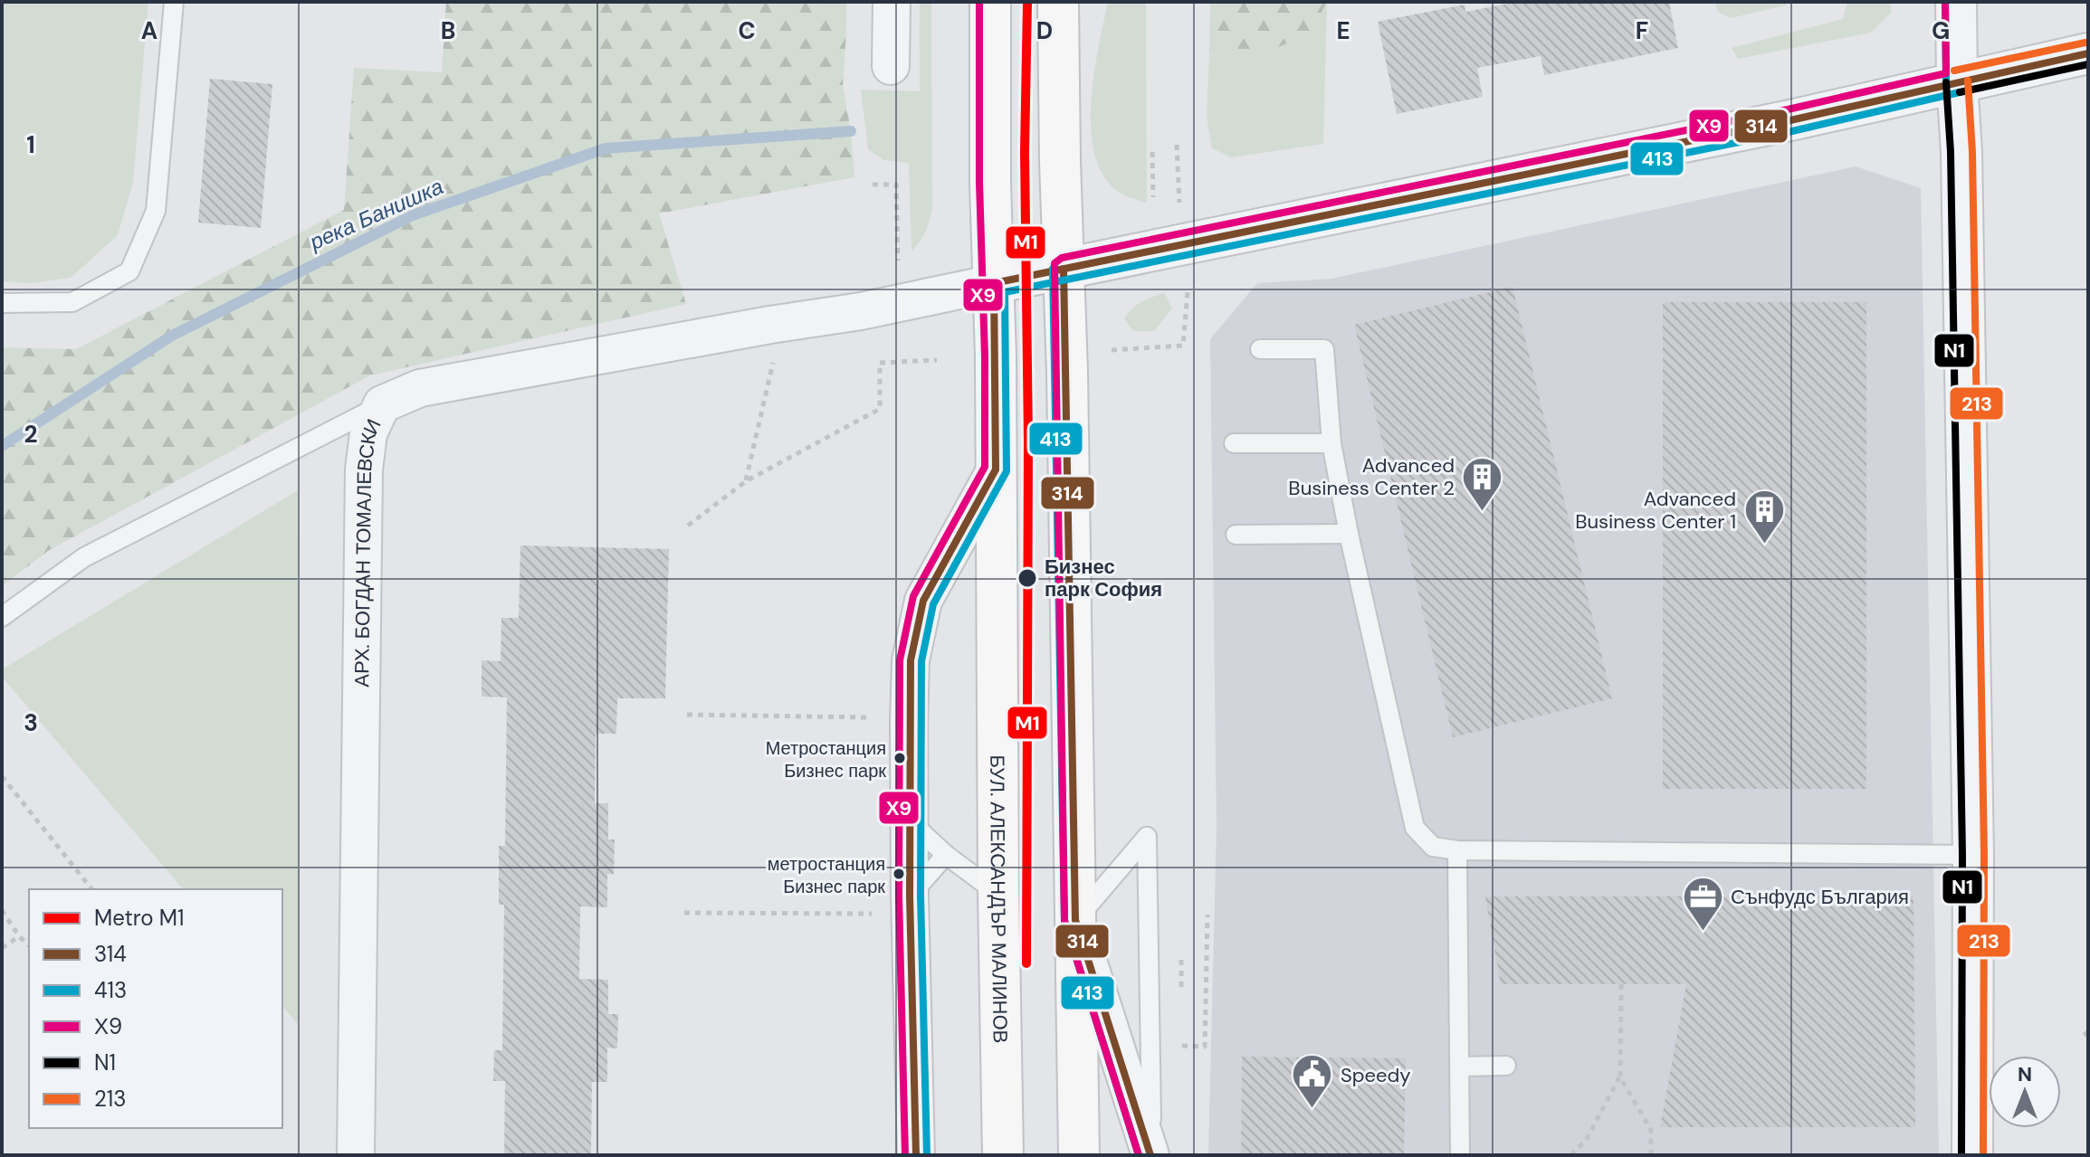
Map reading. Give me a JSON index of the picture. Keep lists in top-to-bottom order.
{
  "streets": {
    "main road": ["БУЛ. АЛЕКСАНДЪР МАЛИНОВ"],
    "street": ["АРХ. БОГДАН ТОМАЛЕВСКИ"]
  },
  "crossings": [
    ["АРХ. БОГДАН ТОМАЛЕВСКИ", "БУЛ. АЛЕКСАНДЪР МАЛИНОВ"]
  ],
  "water": ["река Банишка"],
  "places": {
    "building": ["Advanced Business Center 2", "Advanced Business Center 1"],
    "other": ["Бизнес парк София", "Метростанция Бизнес парк", "метростанция Бизнес парк"],
    "office": ["Сънфудс България"],
    "public building": ["Speedy"]
  },
  "lines": [
    "metro line M1",
    "transit line 413",
    "transit line Х9",
    "transit line 213",
    "transit line 314",
    "transit line N1"
  ],
  "legend": [
    "Metro M1",
    "314",
    "413",
    "Х9",
    "N1",
    "213"
  ],
  "north": "top",
  "grid": {
    "columns": [
      "A",
      "B",
      "C",
      "D",
      "E",
      "F",
      "G"
    ],
    "rows": ["1", "2", "3"]
  }
}
